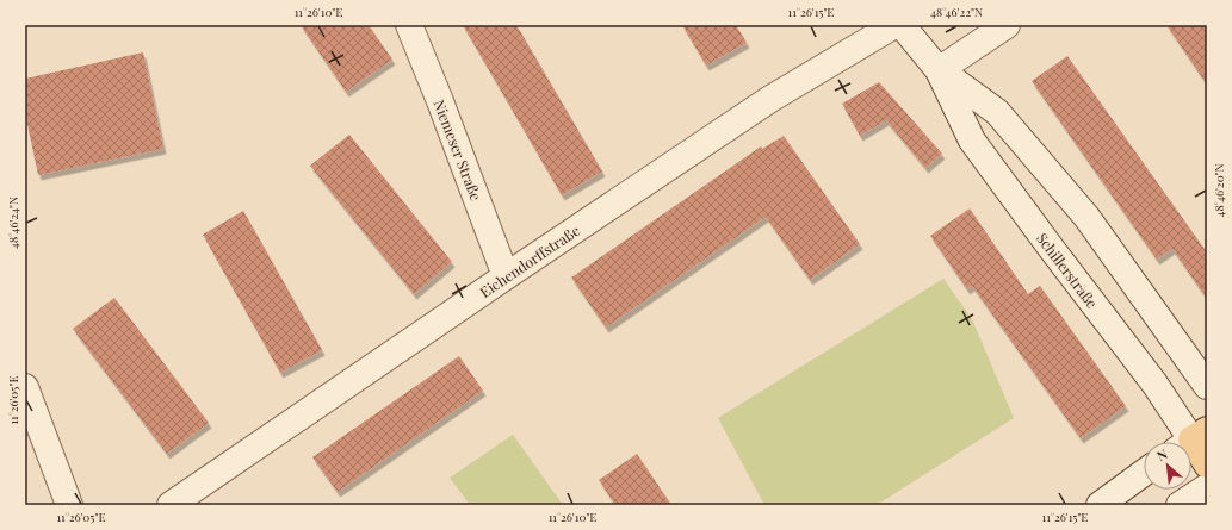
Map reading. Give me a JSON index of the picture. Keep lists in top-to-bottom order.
{
  "streets": {
    "main road": ["Schillerstraße"],
    "street": ["Niemeser Straße", "Eichendorffstraße"]
  },
  "crossings": [
    ["Niemeser Straße", "Eichendorffstraße"]
  ],
  "north": "top left",
  "coordinates": [
    "11°26'10\"E",
    "11°26'15\"E",
    "48°46'22\"N",
    "48°46'20\"N",
    "48°46'24\"N",
    "11°26'05\"E"
  ]
}
